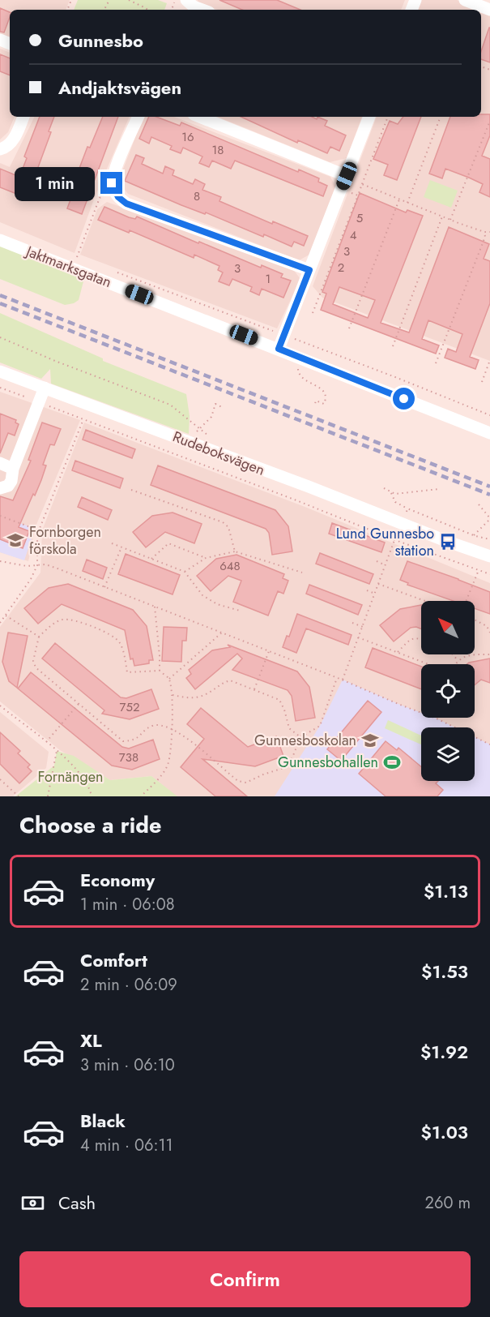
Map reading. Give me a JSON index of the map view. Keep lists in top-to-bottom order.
{
  "streets": {
    "street": ["Jaktmarksgatan", "Rudeboksvägen"]
  },
  "parks": ["Fornängen"],
  "places": {
    "school or university": ["Fornborgen förskola", "Gunnesboskolan"],
    "bus stop": ["Lund Gunnesbo station"],
    "sports": ["Gunnesbohallen"]
  },
  "house_numbers": [
    "16",
    "18",
    "8",
    "5",
    "4",
    "3",
    "2",
    "3",
    "1",
    "648",
    "752",
    "738"
  ],
  "north": "top left",
  "page": {
    "banner": ["Gunnesbo", "Andjaktsvägen"],
    "bubble": "1 min",
    "heading": "Choose a ride",
    "list": [
      {
        "name": "Economy",
        "note": "1 min · 06:08",
        "value": "$1.13"
      },
      {
        "name": "Comfort",
        "note": "2 min · 06:09",
        "value": "$1.53"
      },
      {
        "name": "XL",
        "note": "3 min · 06:10",
        "value": "$1.92"
      },
      {
        "name": "Black",
        "note": "4 min · 06:11",
        "value": "$1.03"
      }
    ],
    "pay": ["Cash", "260 m"],
    "buttons": "Confirm"
  }
}
